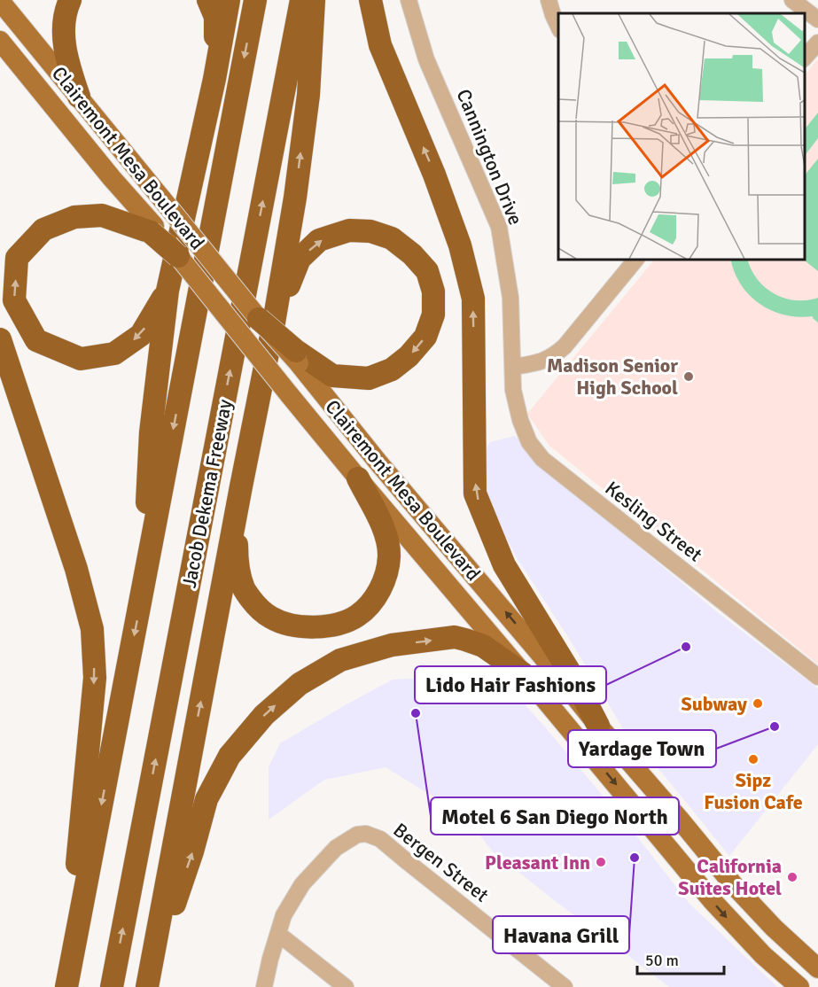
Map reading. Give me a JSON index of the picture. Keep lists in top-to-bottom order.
{
  "streets": {
    "highway": ["Jacob Dekema Freeway"],
    "main road": ["Clairemont Mesa Boulevard"],
    "street": ["Cannington Drive", "Kesling Street", "Bergen Street"]
  },
  "crossings": [
    ["Cannington Drive", "Kesling Street"]
  ],
  "places": [
    "Madison Senior High School",
    "Lido Hair Fashions",
    "Subway",
    "Motel 6 San Diego North",
    "Yardage Town",
    "Sipz Fusion Cafe",
    "Havana Grill",
    "Pleasant Inn",
    "California Suites Hotel"
  ],
  "scale_bar": "50 m"
}
